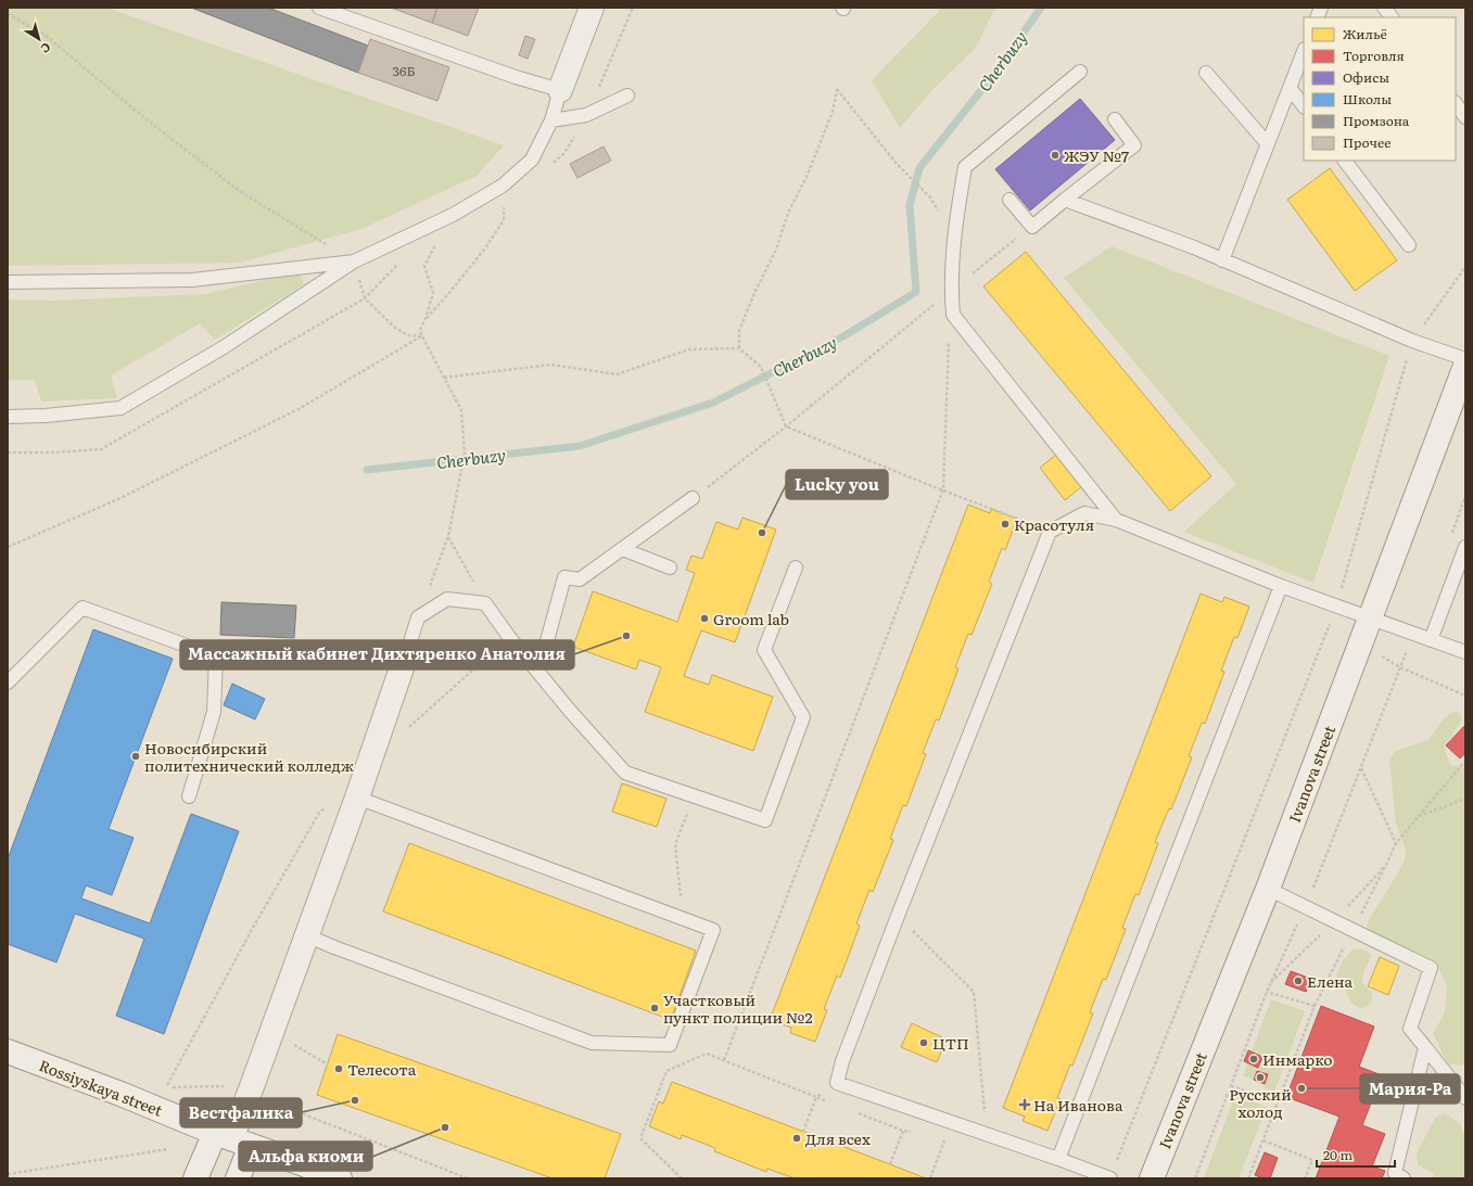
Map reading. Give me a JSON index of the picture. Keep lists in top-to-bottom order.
{
  "streets": {
    "street": ["Ivanova street", "Rossiyskaya street"]
  },
  "water": ["Cherbuzy"],
  "places": {
    "other": [
      "ЖЭУ №7",
      "Красотуля",
      "Lucky you",
      "Groom lab",
      "Массажный кабинет Дихтяренко Анатолия",
      "Новосибирский политехнический колледж",
      "Елена",
      "Участковый пункт полиции №2",
      "ЦТП",
      "Инмарко",
      "Телесота",
      "Русский холод",
      "Мария-Ра",
      "Вестфалика",
      "Альфа киоми",
      "Для всех"
    ],
    "health": ["На Иванова"]
  },
  "house_numbers": ["36Б"],
  "legend": [
    "Жильё",
    "Торговля",
    "Офисы",
    "Школы",
    "Промзона",
    "Прочее"
  ],
  "scale_bar": "20 m",
  "north": "bottom right"
}
